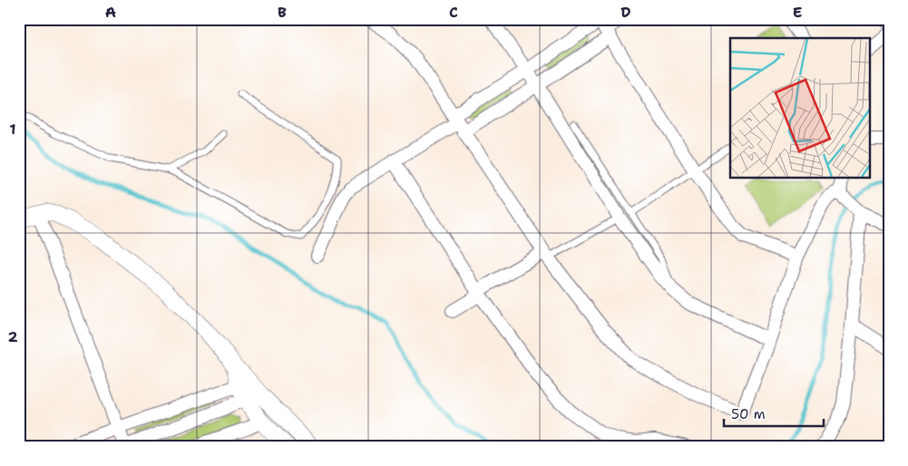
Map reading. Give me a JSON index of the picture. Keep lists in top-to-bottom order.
{
  "scale_bar": "50 m",
  "grid": {
    "columns": [
      "A",
      "B",
      "C",
      "D",
      "E"
    ],
    "rows": ["1", "2"]
  }
}
